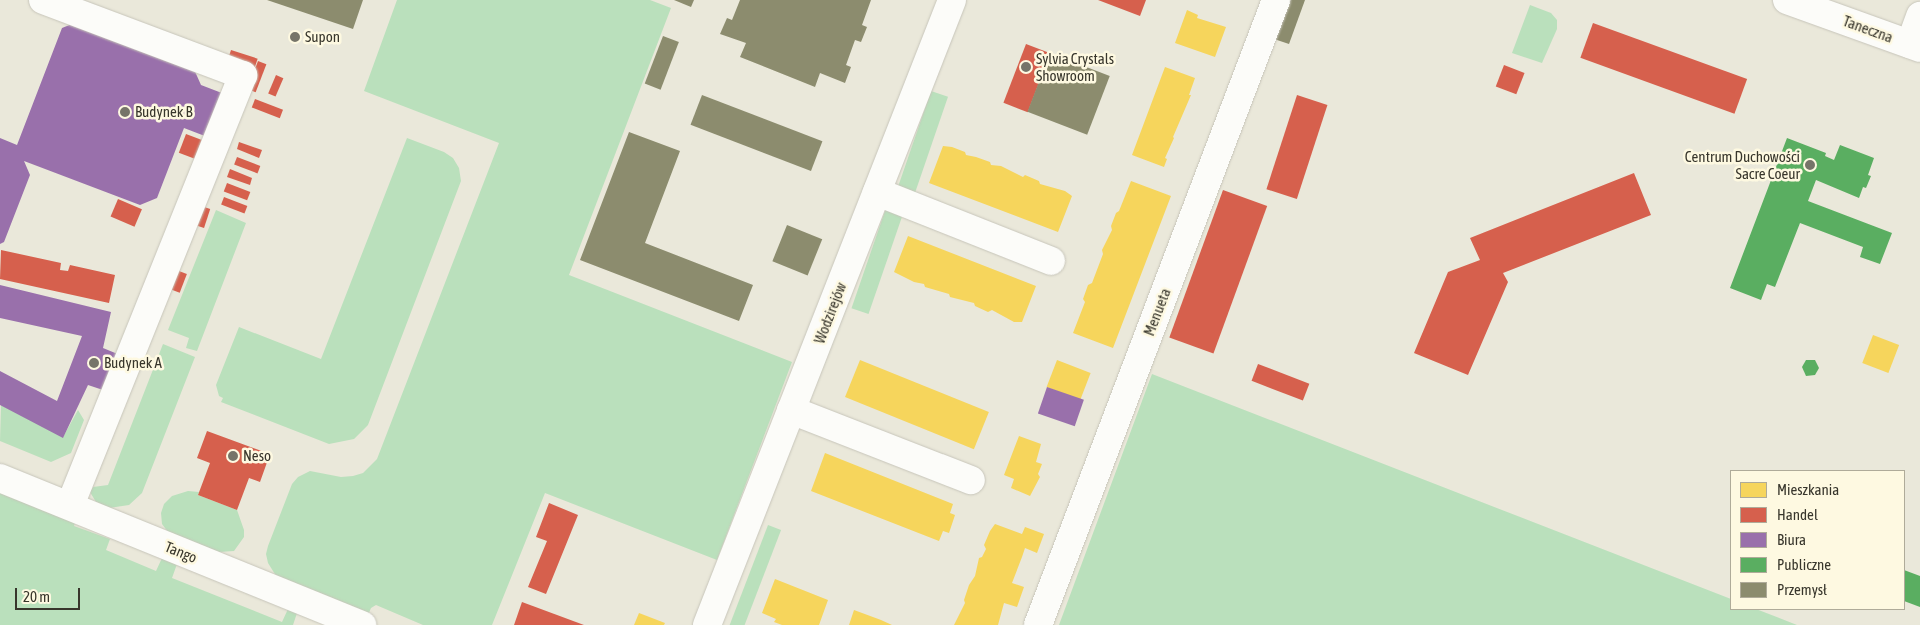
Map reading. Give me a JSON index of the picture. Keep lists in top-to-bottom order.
{
  "streets": {
    "street": [
      "Taneczna",
      "Menueta",
      "Wodzirejów",
      "Tango"
    ]
  },
  "places": [
    "Supon",
    "Sylvia Crystals Showroom",
    "Budynek B",
    "Centrum Duchowości Sacre Coeur",
    "Budynek A",
    "Neso"
  ],
  "legend": [
    "Mieszkania",
    "Handel",
    "Biura",
    "Publiczne",
    "Przemysł"
  ],
  "scale_bar": "20 m"
}
